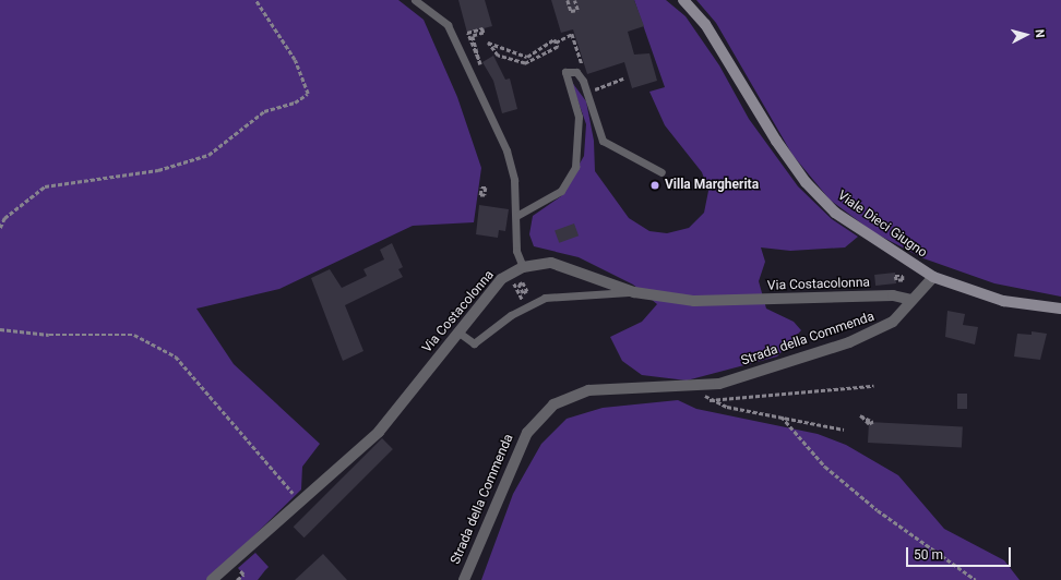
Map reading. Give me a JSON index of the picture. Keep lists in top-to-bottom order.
{
  "streets": {
    "main road": ["Viale Dieci Giugno"],
    "street": ["Via Costacolonna", "Strada della Commenda"]
  },
  "crossings": [
    ["Viale Dieci Giugno", "Strada della Commenda"],
    ["Via Costacolonna", "Strada della Commenda"]
  ],
  "places": ["Villa Margherita"],
  "scale_bar": "50 m",
  "north": "right"
}
